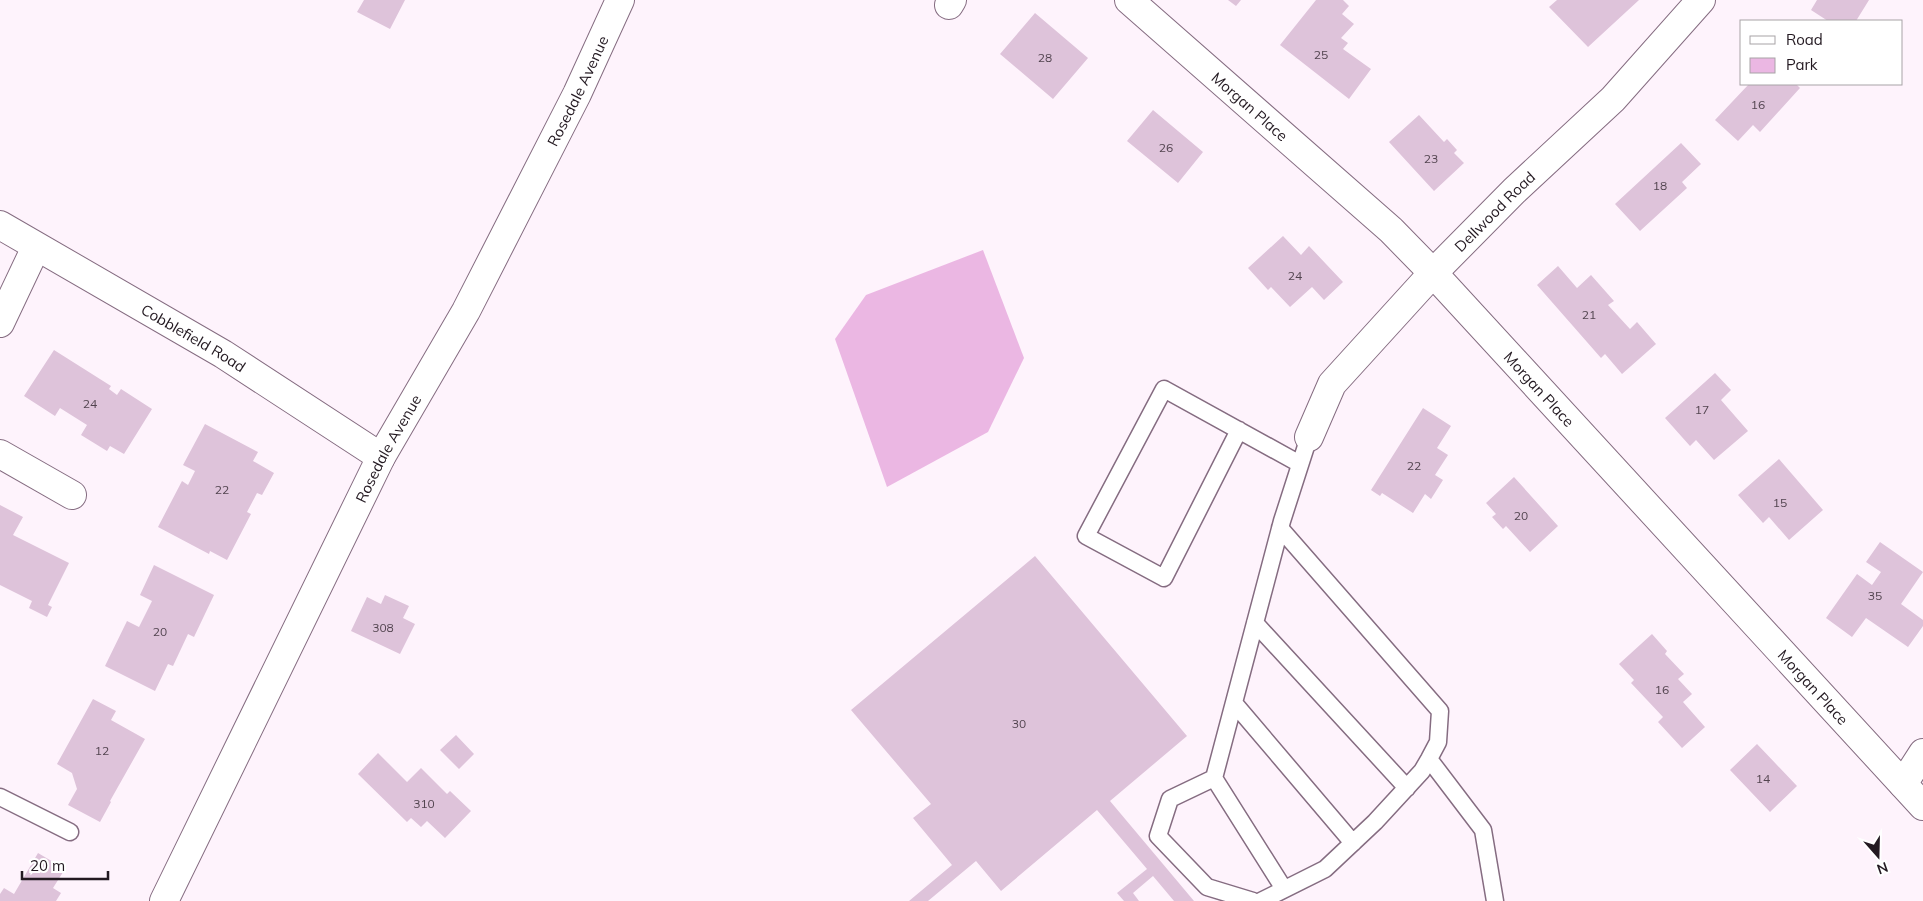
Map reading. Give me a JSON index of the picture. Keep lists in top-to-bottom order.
{
  "streets": {
    "street": [
      "Rosedale Avenue",
      "Morgan Place",
      "Dellwood Road",
      "Cobblefield Road"
    ]
  },
  "crossings": [
    ["Rosedale Avenue", "Cobblefield Road"],
    ["Morgan Place", "Dellwood Road"]
  ],
  "house_numbers": [
    "25",
    "28",
    "16",
    "26",
    "23",
    "18",
    "24",
    "21",
    "24",
    "17",
    "22",
    "22",
    "15",
    "20",
    "35",
    "308",
    "20",
    "16",
    "30",
    "12",
    "14",
    "310"
  ],
  "legend": ["Road", "Park"],
  "scale_bar": "20 m",
  "north": "bottom"
}
